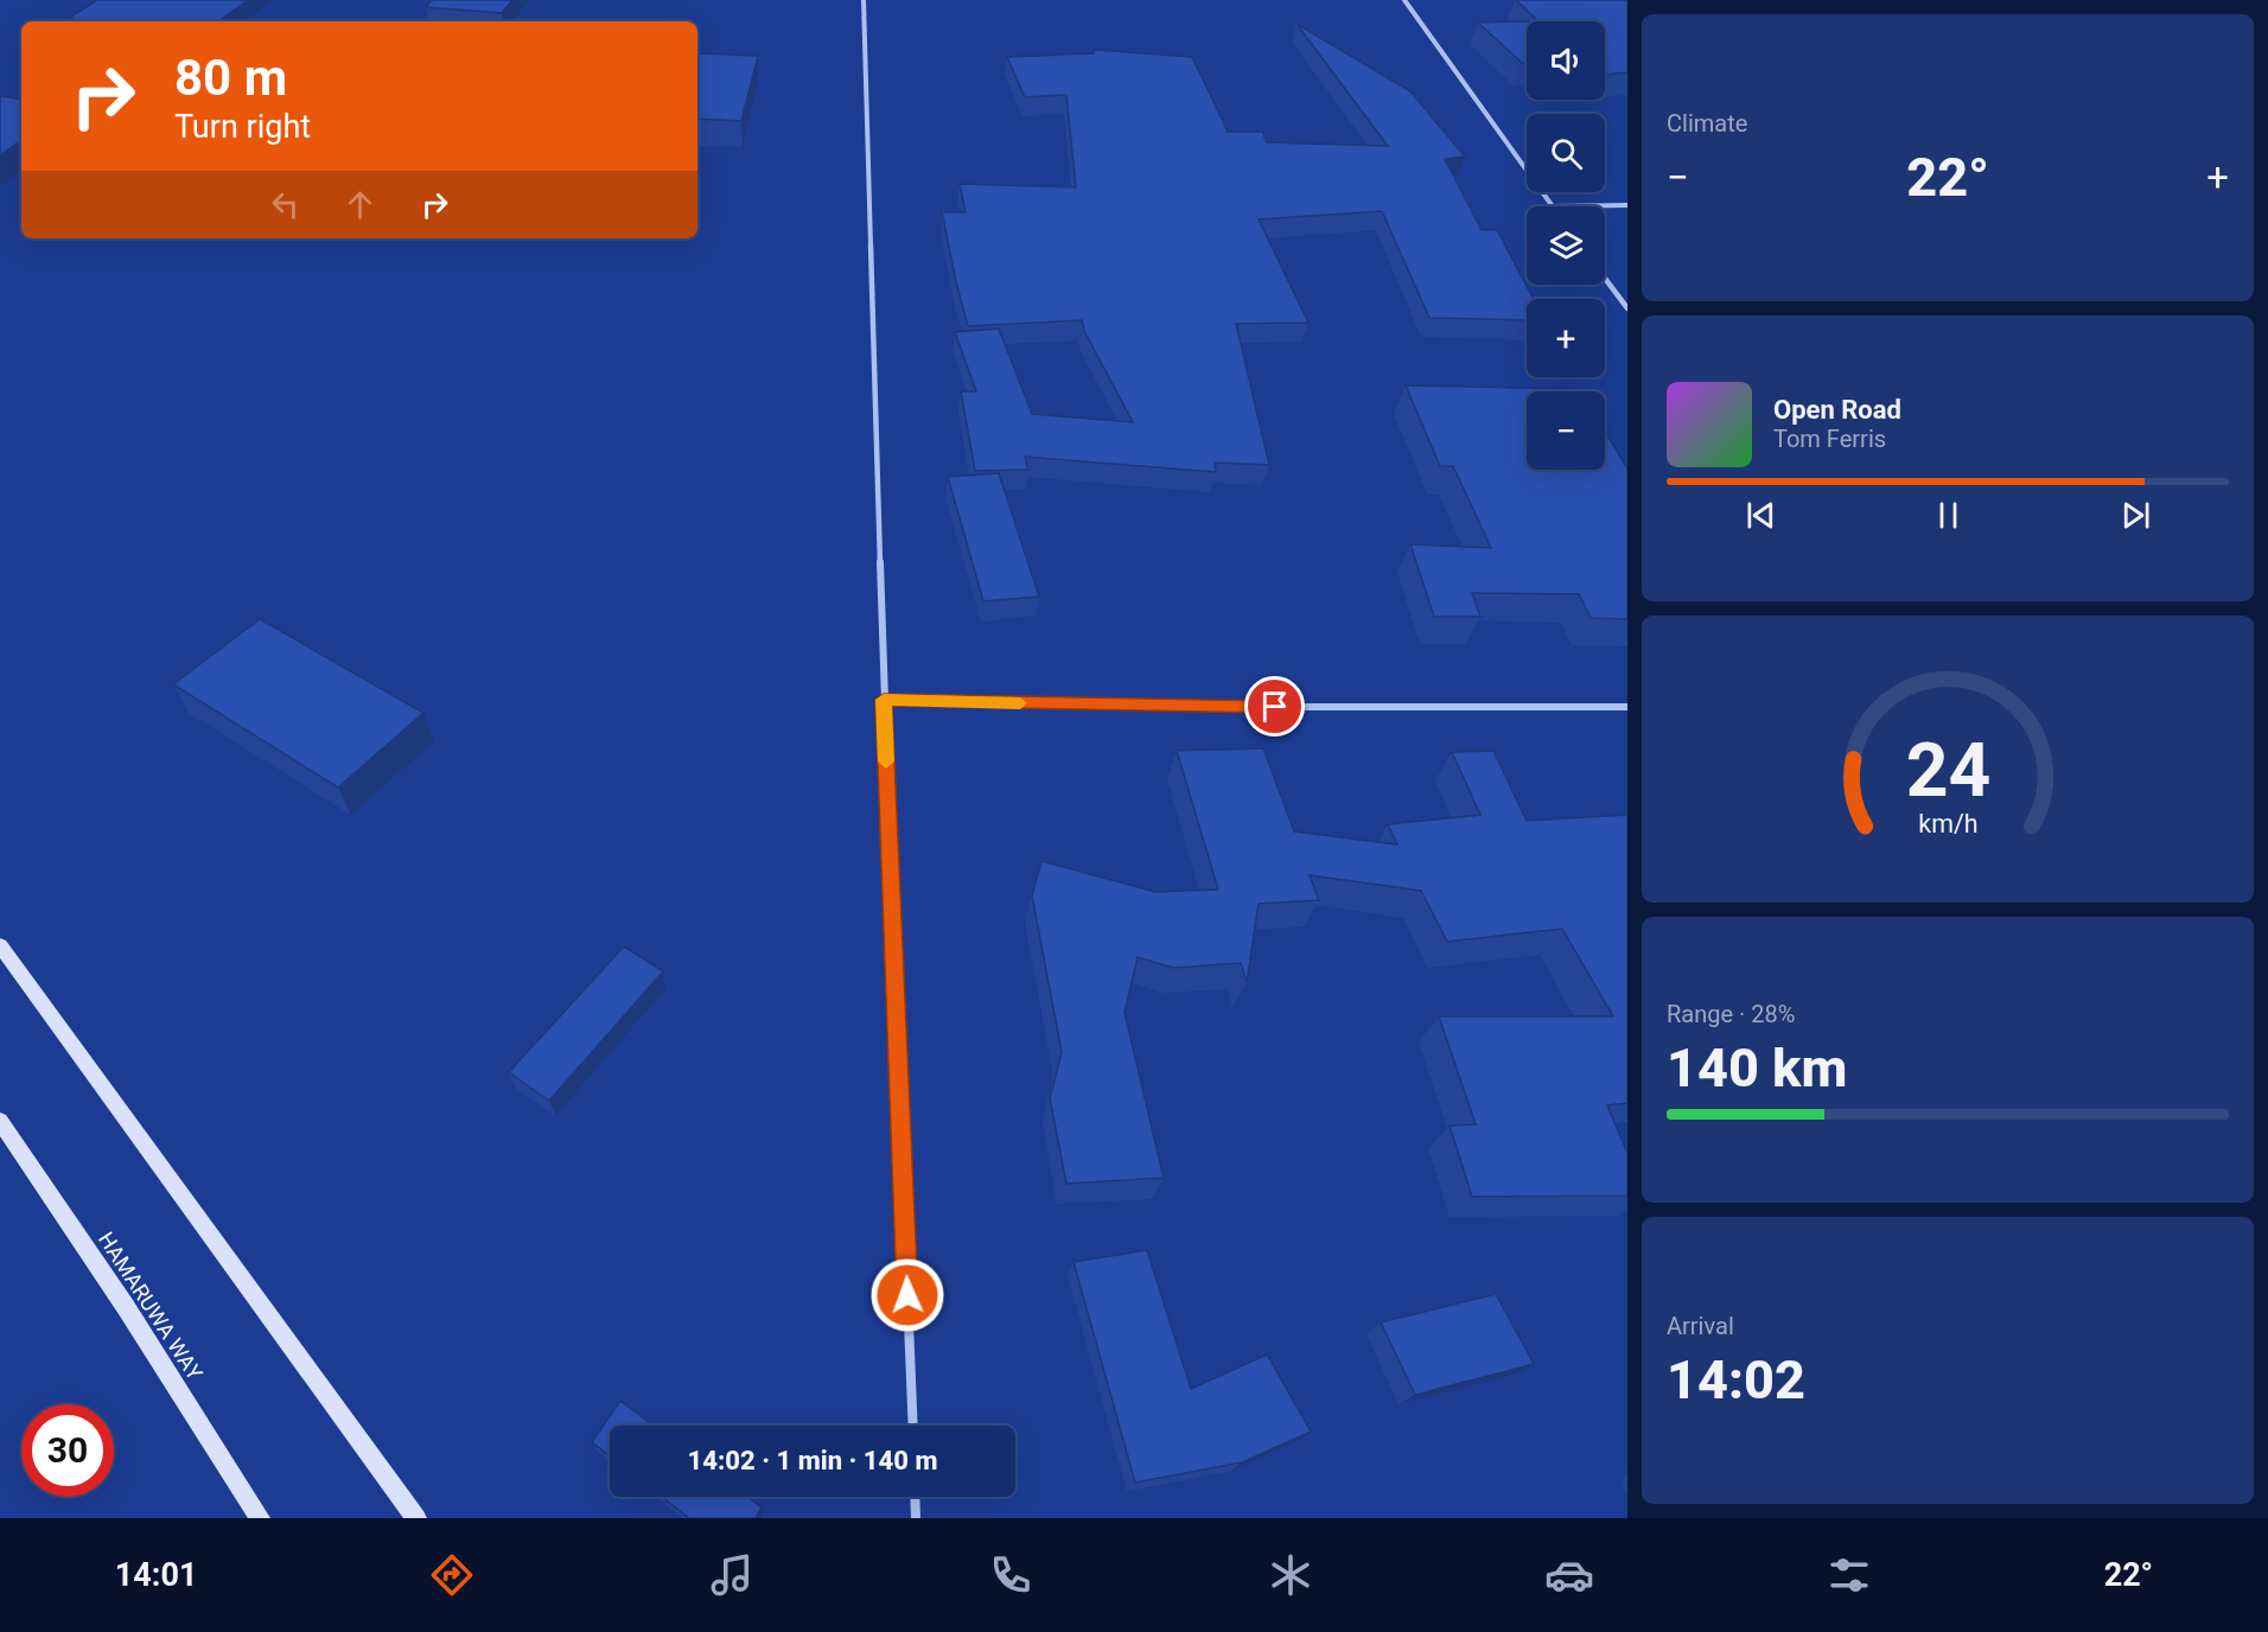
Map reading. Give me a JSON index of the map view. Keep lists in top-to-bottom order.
{
  "streets": {
    "main road": ["HAMARUWA WAY"]
  },
  "page": {
    "tile": [
      "Climate",
      ["Range · 28%", "140 km"],
      ["Arrival", "14:02"]
    ],
    "map_buttons": ["+", "−"],
    "turn": ["80 m", "Turn right"],
    "heat": ["−", "22°", "+"],
    "song": ["Open Road", "Tom Ferris"],
    "limit": "30",
    "trip": "14:02 · 1 min · 140 m",
    "tabs": ["14:01", "22°"],
    "gauge": ["24", "km/h"]
  }
}
